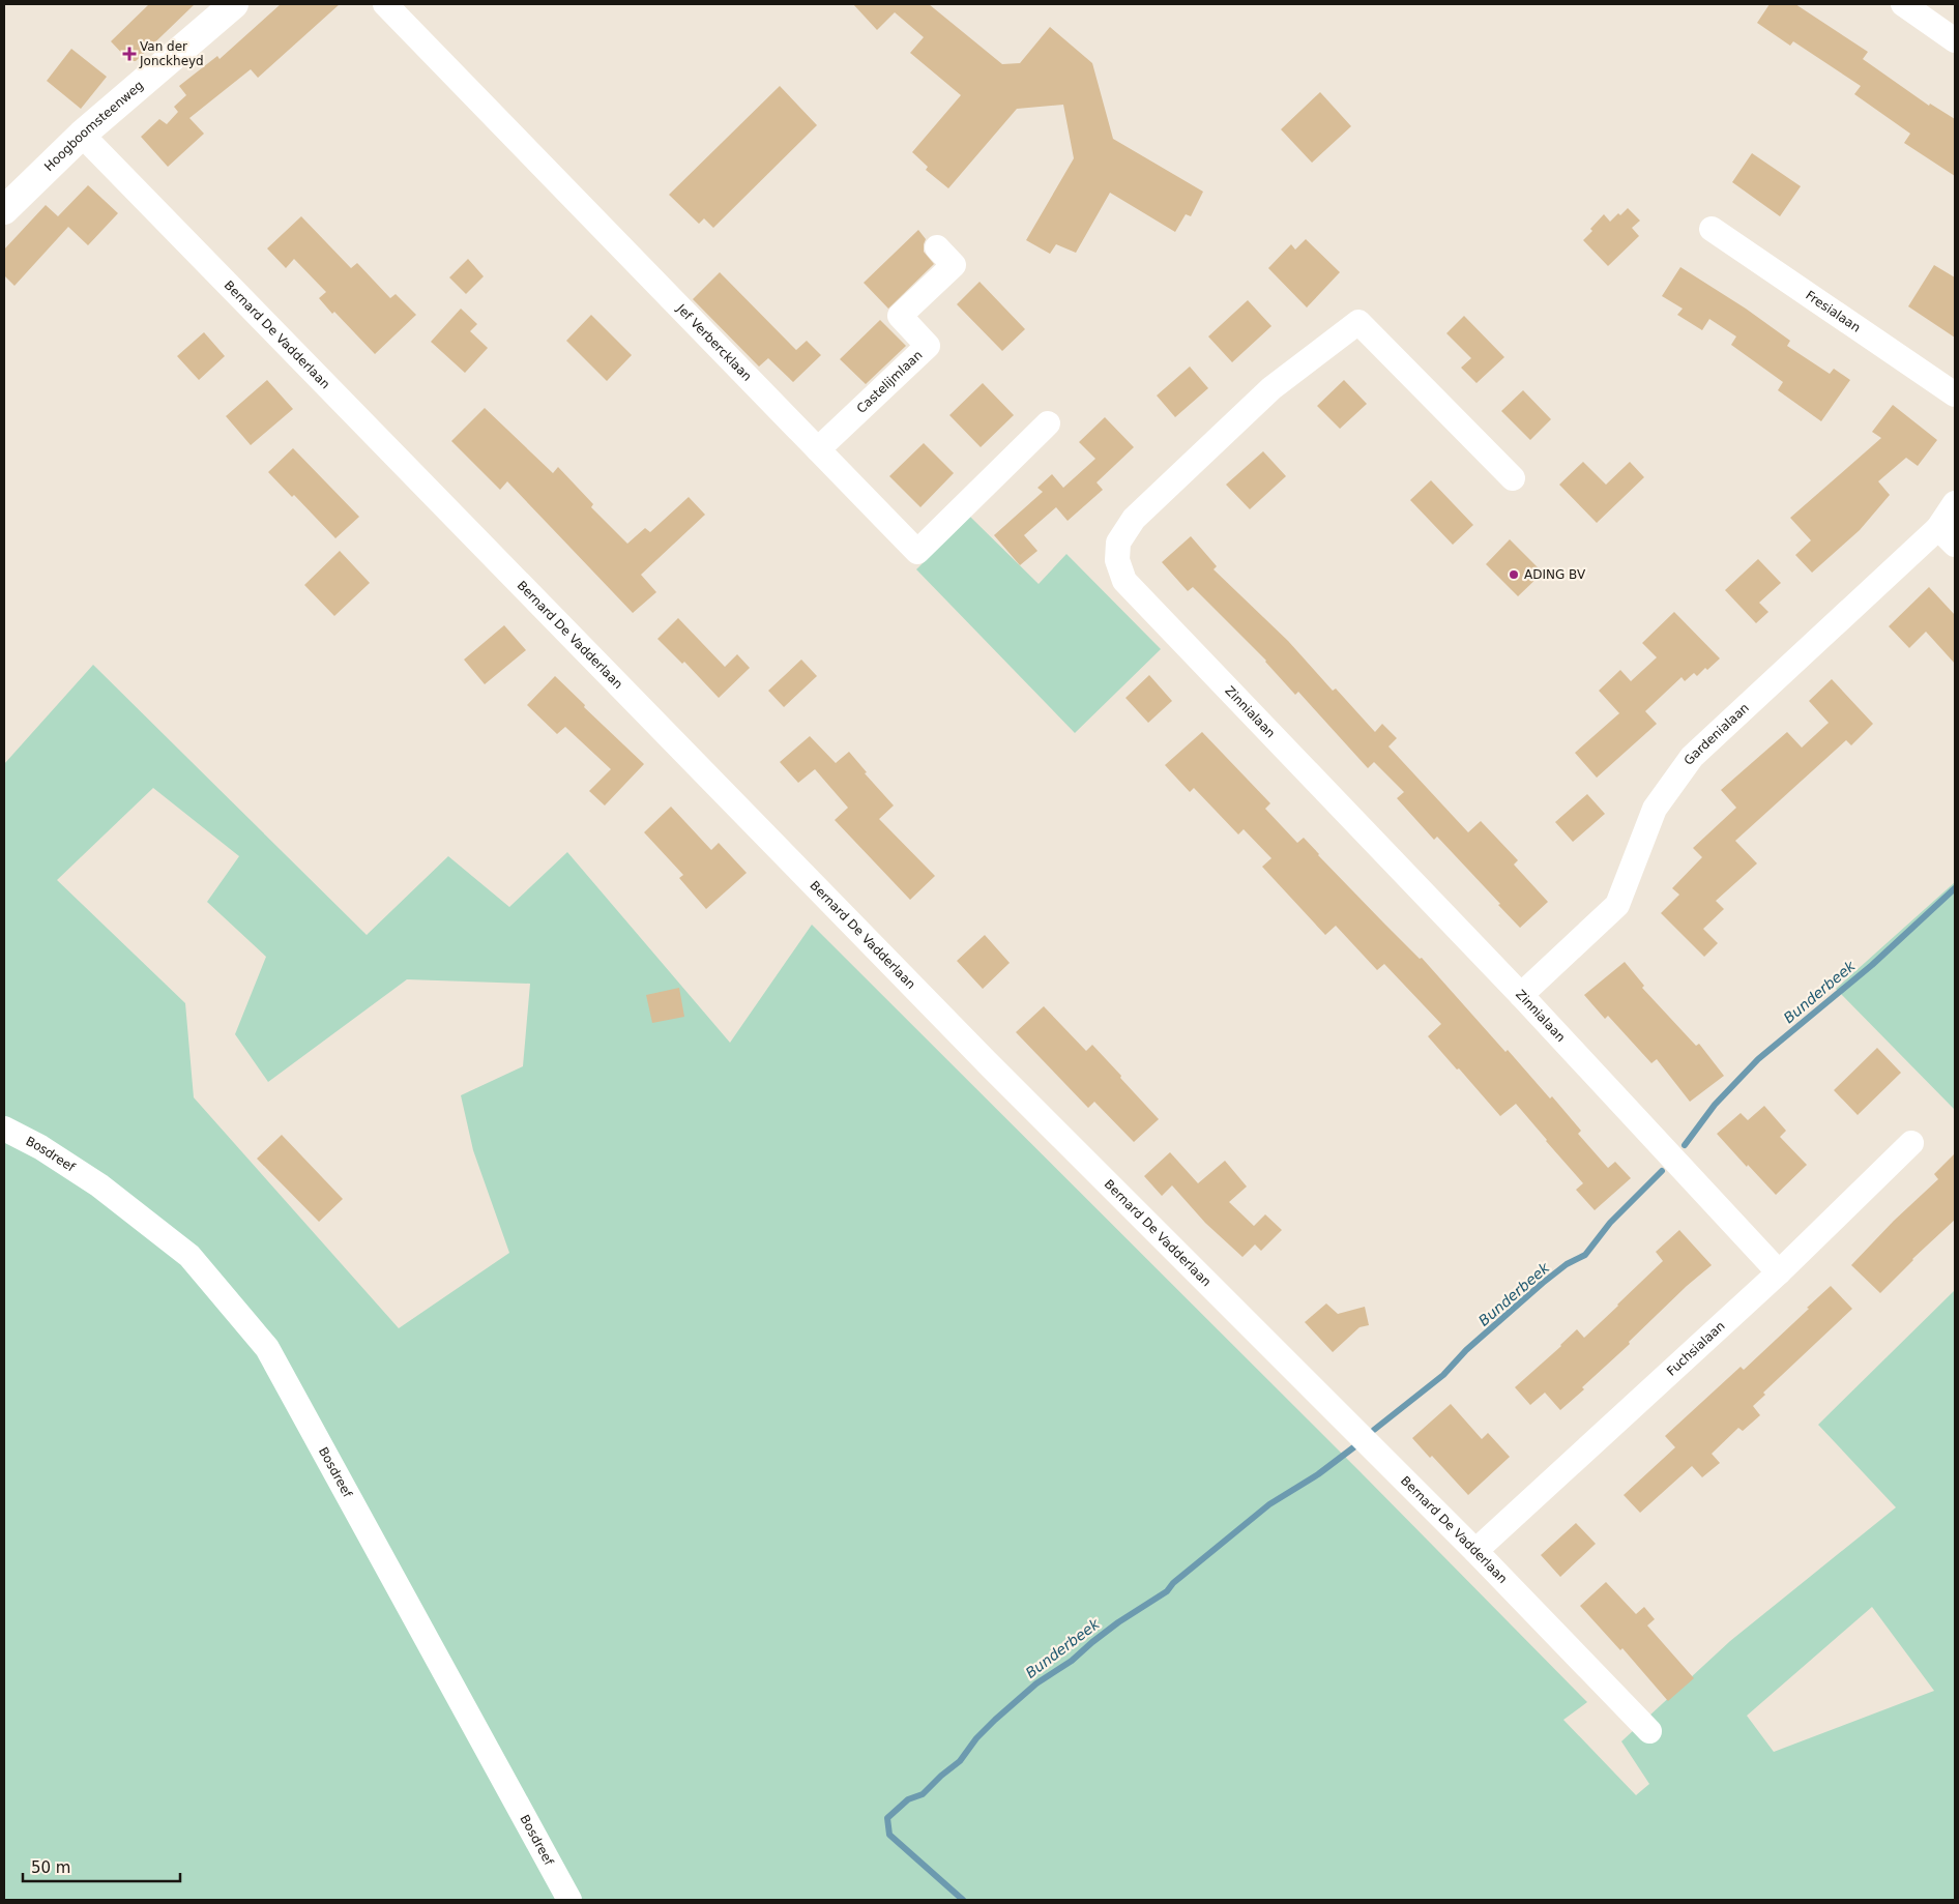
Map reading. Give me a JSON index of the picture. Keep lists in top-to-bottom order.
{
  "streets": {
    "street": [
      "Hoogboomsteenweg",
      "Fresialaan",
      "Bernard De Vadderlaan",
      "Jef Verbercklaan",
      "Castelijmlaan",
      "Zinnialaan",
      "Gardenialaan",
      "Bosdreef",
      "Fuchsialaan"
    ]
  },
  "crossings": [
    ["Hoogboomsteenweg", "Bernard De Vadderlaan"],
    ["Bernard De Vadderlaan", "Fuchsialaan"],
    ["Jef Verbercklaan", "Castelijmlaan"],
    ["Zinnialaan", "Gardenialaan"],
    ["Zinnialaan", "Fuchsialaan"]
  ],
  "water": ["Bunderbeek"],
  "places": {
    "health": ["Van der Jonckheyd"],
    "other": ["ADING BV"]
  },
  "scale_bar": "50 m"
}
